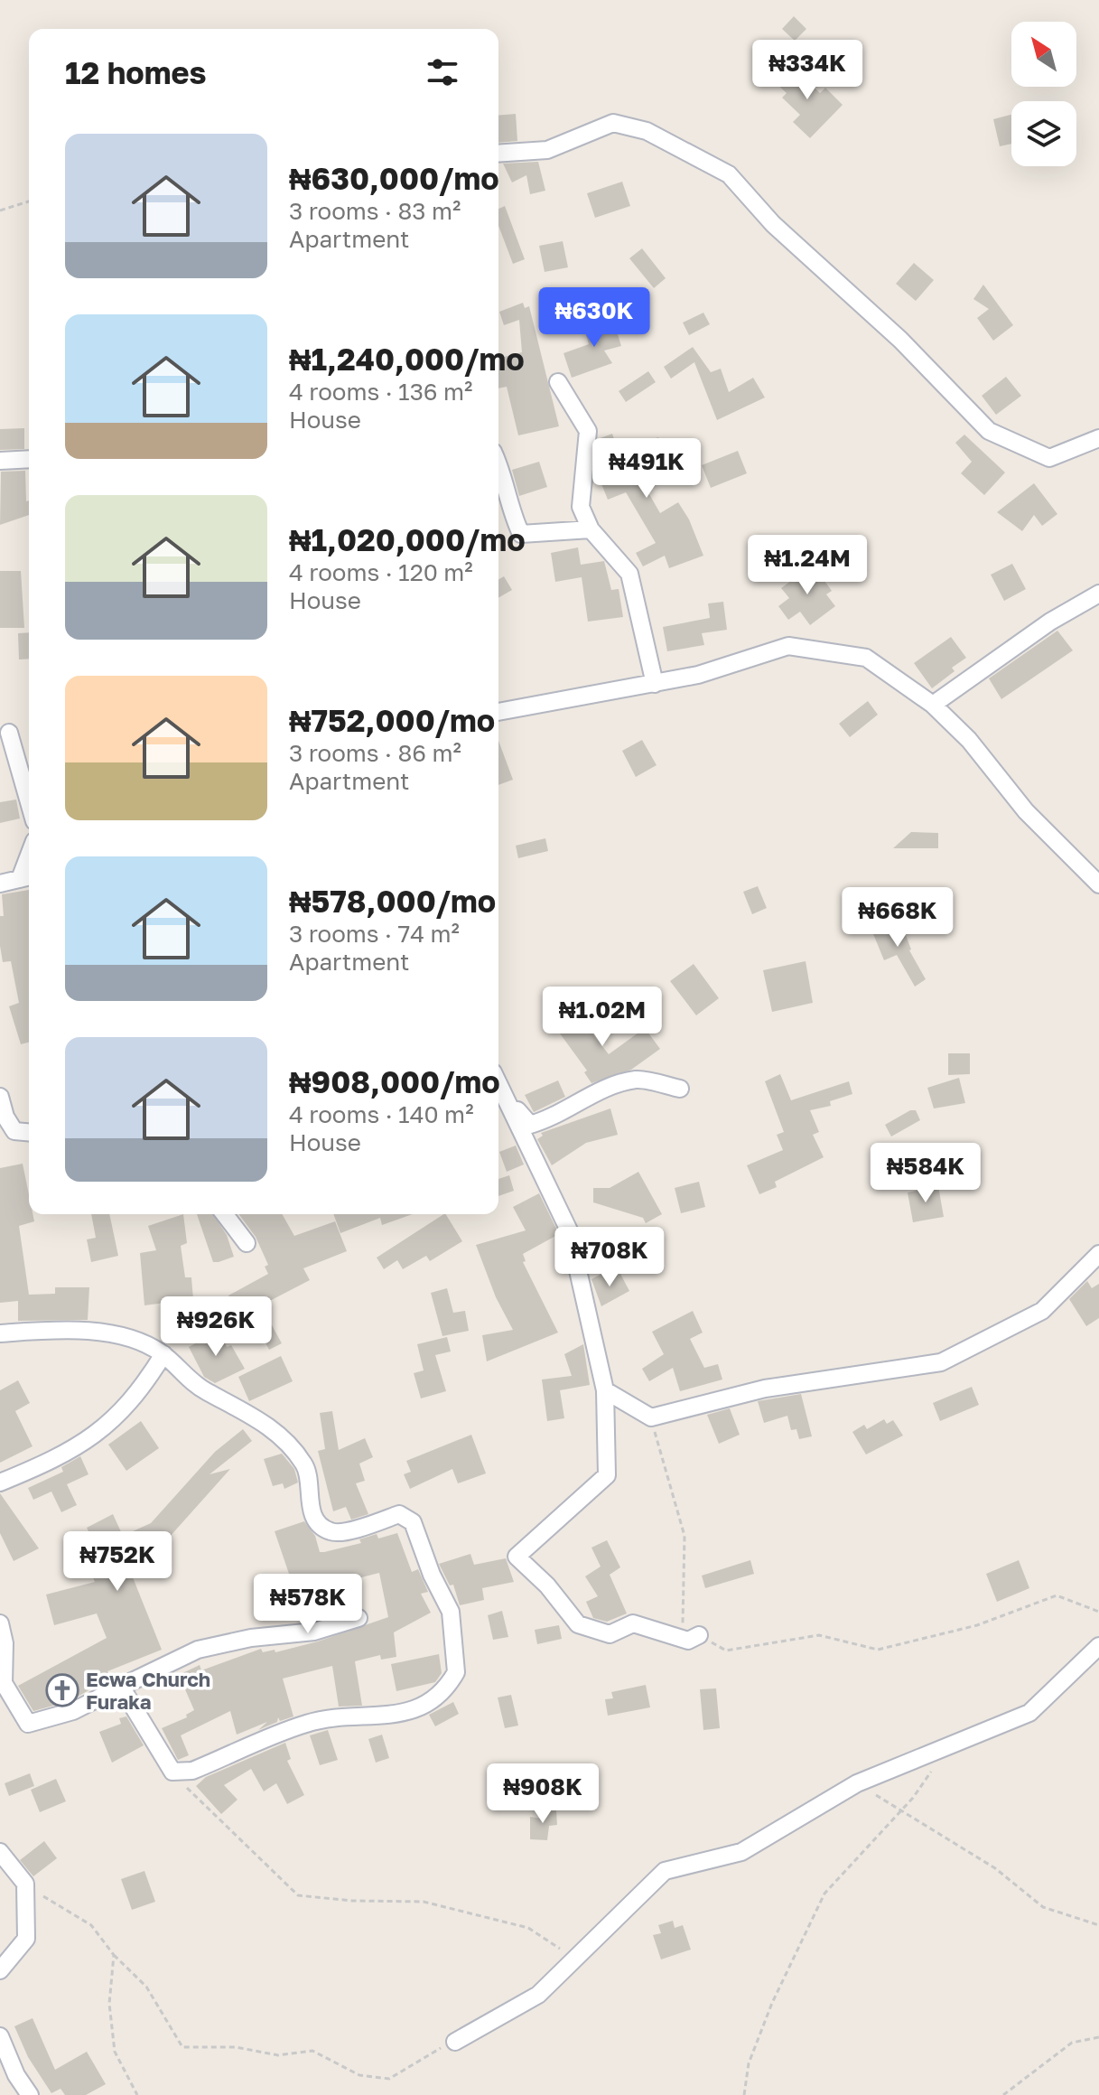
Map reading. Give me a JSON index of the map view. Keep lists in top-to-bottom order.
{
  "places": {
    "church": ["Ecwa Church Furaka"]
  },
  "north": "top left",
  "page": {
    "heading": "12 homes",
    "price": [
      "₦334K",
      "₦630K",
      "₦491K",
      "₦1.24M",
      "₦668K",
      "₦1.02M",
      "₦584K",
      "₦708K",
      "₦926K",
      "₦752K",
      "₦578K",
      "₦908K"
    ],
    "list": [
      {
        "name": "₦630,000/mo",
        "note": "3 rooms · 83 m² · Apartment"
      },
      {
        "name": "₦1,240,000/mo",
        "note": "4 rooms · 136 m² · House"
      },
      {
        "name": "₦1,020,000/mo",
        "note": "4 rooms · 120 m² · House"
      },
      {
        "name": "₦752,000/mo",
        "note": "3 rooms · 86 m² · Apartment"
      },
      {
        "name": "₦578,000/mo",
        "note": "3 rooms · 74 m² · Apartment"
      },
      {
        "name": "₦908,000/mo",
        "note": "4 rooms · 140 m² · House"
      }
    ]
  }
}
